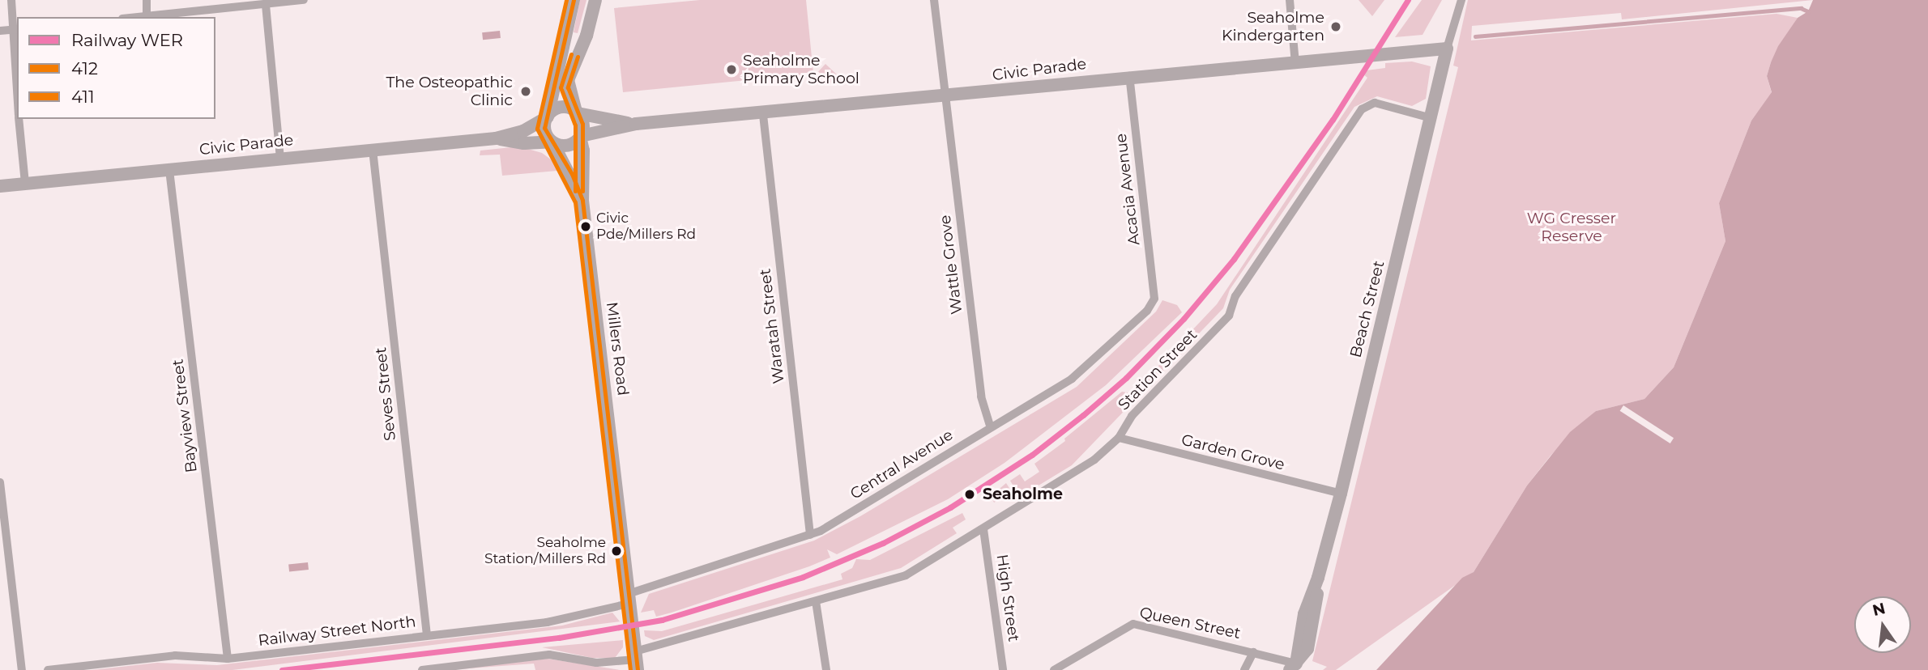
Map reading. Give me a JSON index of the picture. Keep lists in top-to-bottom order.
{
  "streets": {
    "street": [
      "Civic Parade",
      "Acacia Avenue",
      "Wattle Grove",
      "Beach Street",
      "Waratah Street",
      "Millers Road",
      "Station Street",
      "Seves Street",
      "Bayview Street",
      "Garden Grove",
      "Central Avenue",
      "High Street",
      "Queen Street",
      "Railway Street North"
    ]
  },
  "crossings": [
    ["Civic Parade", "Acacia Avenue"],
    ["Civic Parade", "Wattle Grove"],
    ["Civic Parade", "Beach Street"],
    ["Civic Parade", "Waratah Street"],
    ["Civic Parade", "Millers Road"],
    ["Civic Parade", "Seves Street"],
    ["Civic Parade", "Bayview Street"],
    ["Acacia Avenue", "Central Avenue"],
    ["Wattle Grove", "Central Avenue"],
    ["Beach Street", "Station Street"],
    ["Beach Street", "Garden Grove"],
    ["Beach Street", "Queen Street"],
    ["Waratah Street", "Central Avenue"],
    ["Millers Road", "Station Street"],
    ["Millers Road", "Central Avenue"],
    ["Millers Road", "Railway Street North"],
    ["Station Street", "Garden Grove"],
    ["Station Street", "High Street"],
    ["Seves Street", "Railway Street North"],
    ["Bayview Street", "Railway Street North"],
    ["Central Avenue", "Railway Street North"]
  ],
  "parks": ["WG Cresser Reserve"],
  "places": [
    "Seaholme Kindergarten",
    "Seaholme Primary School",
    "The Osteopathic Clinic",
    "Civic Pde/Millers Rd",
    "Seaholme",
    "Seaholme Station/Millers Rd"
  ],
  "lines": ["rail line WER", "transit line 412", "transit line 411"],
  "legend": ["Railway WER", "412", "411"],
  "north": "top"
}
